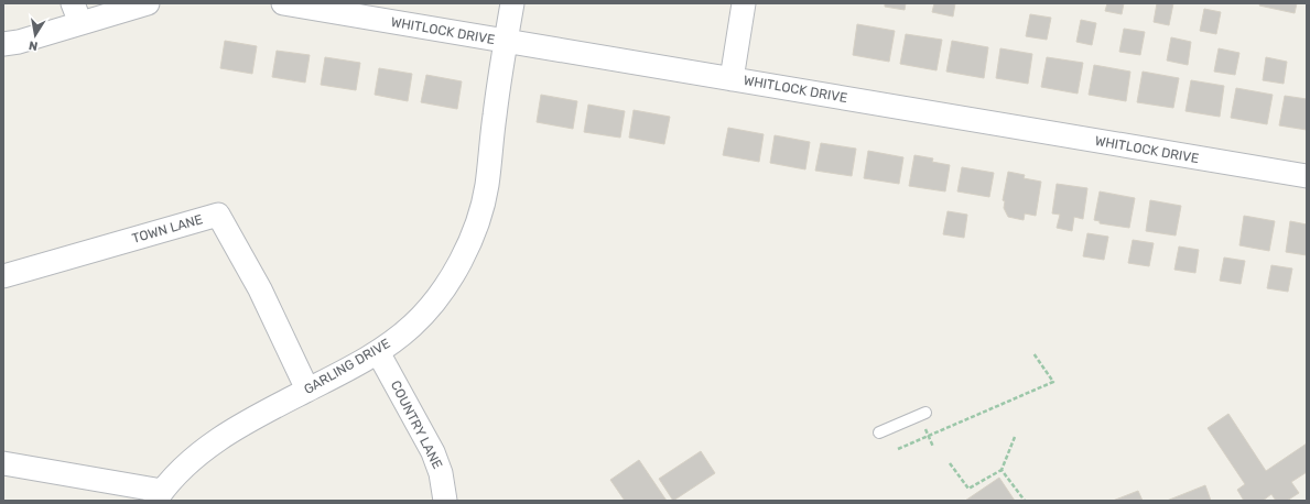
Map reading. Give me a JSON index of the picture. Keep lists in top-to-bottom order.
{
  "streets": {
    "street": [
      "WHITLOCK DRIVE",
      "TOWN LANE",
      "GARLING DRIVE",
      "COUNTRY LANE"
    ]
  },
  "crossings": [
    ["WHITLOCK DRIVE", "GARLING DRIVE"],
    ["TOWN LANE", "GARLING DRIVE"],
    ["GARLING DRIVE", "COUNTRY LANE"]
  ],
  "north": "bottom"
}
